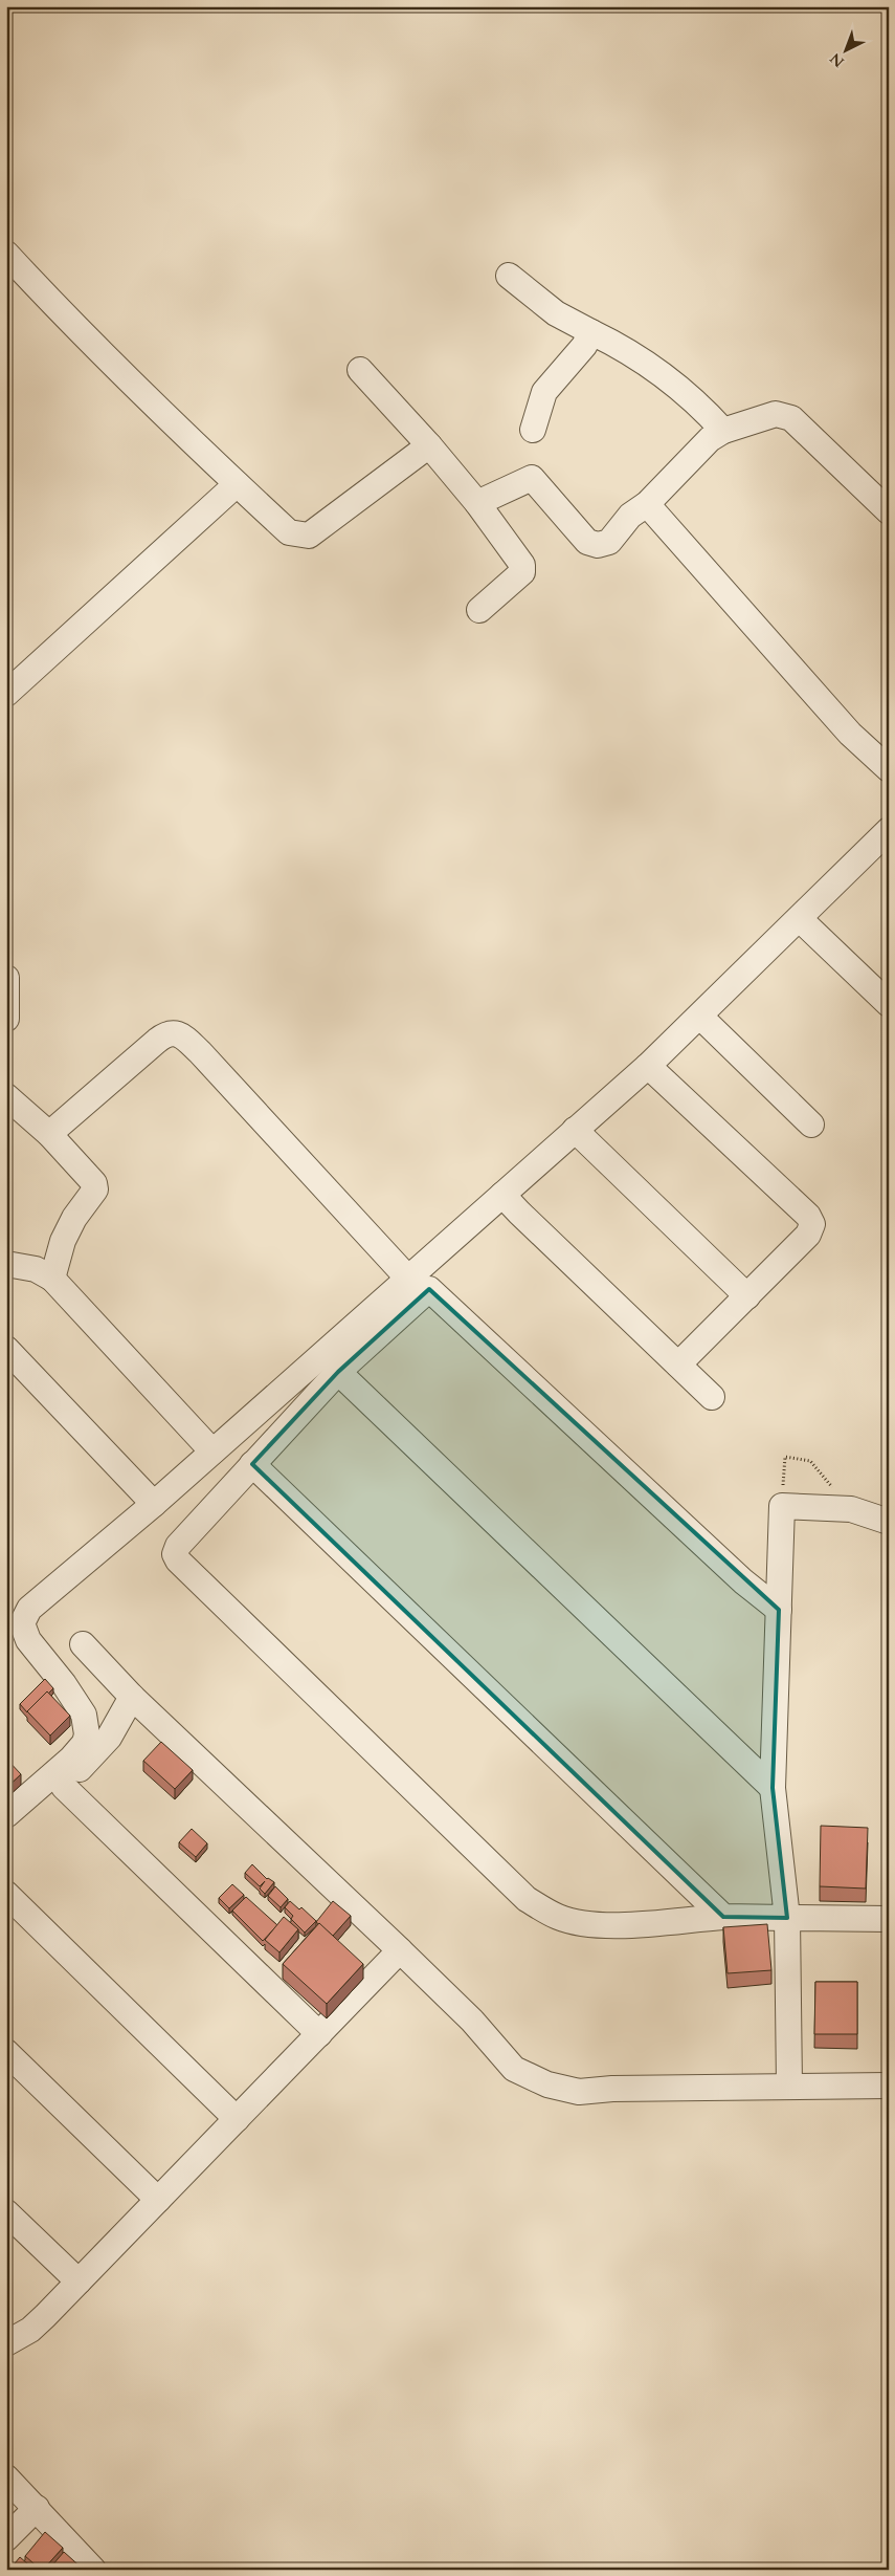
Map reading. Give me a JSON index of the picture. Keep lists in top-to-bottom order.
{
  "north": "bottom left"
}
